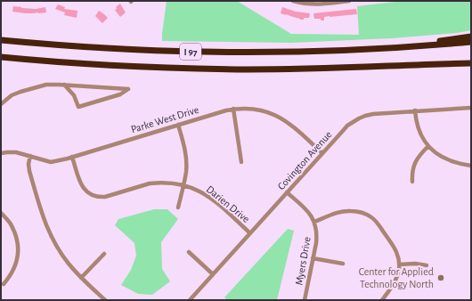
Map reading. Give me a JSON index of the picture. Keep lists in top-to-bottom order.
{
  "streets": {
    "highway": ["I 97"],
    "street": [
      "Parke West Drive",
      "Covington Avenue",
      "Darien Drive",
      "Myers Drive"
    ]
  },
  "crossings": [
    ["Parke West Drive", "Covington Avenue"],
    ["Parke West Drive", "Darien Drive"],
    ["Covington Avenue", "Darien Drive"],
    ["Covington Avenue", "Myers Drive"]
  ],
  "places": ["Center for Applied Technology North"]
}
